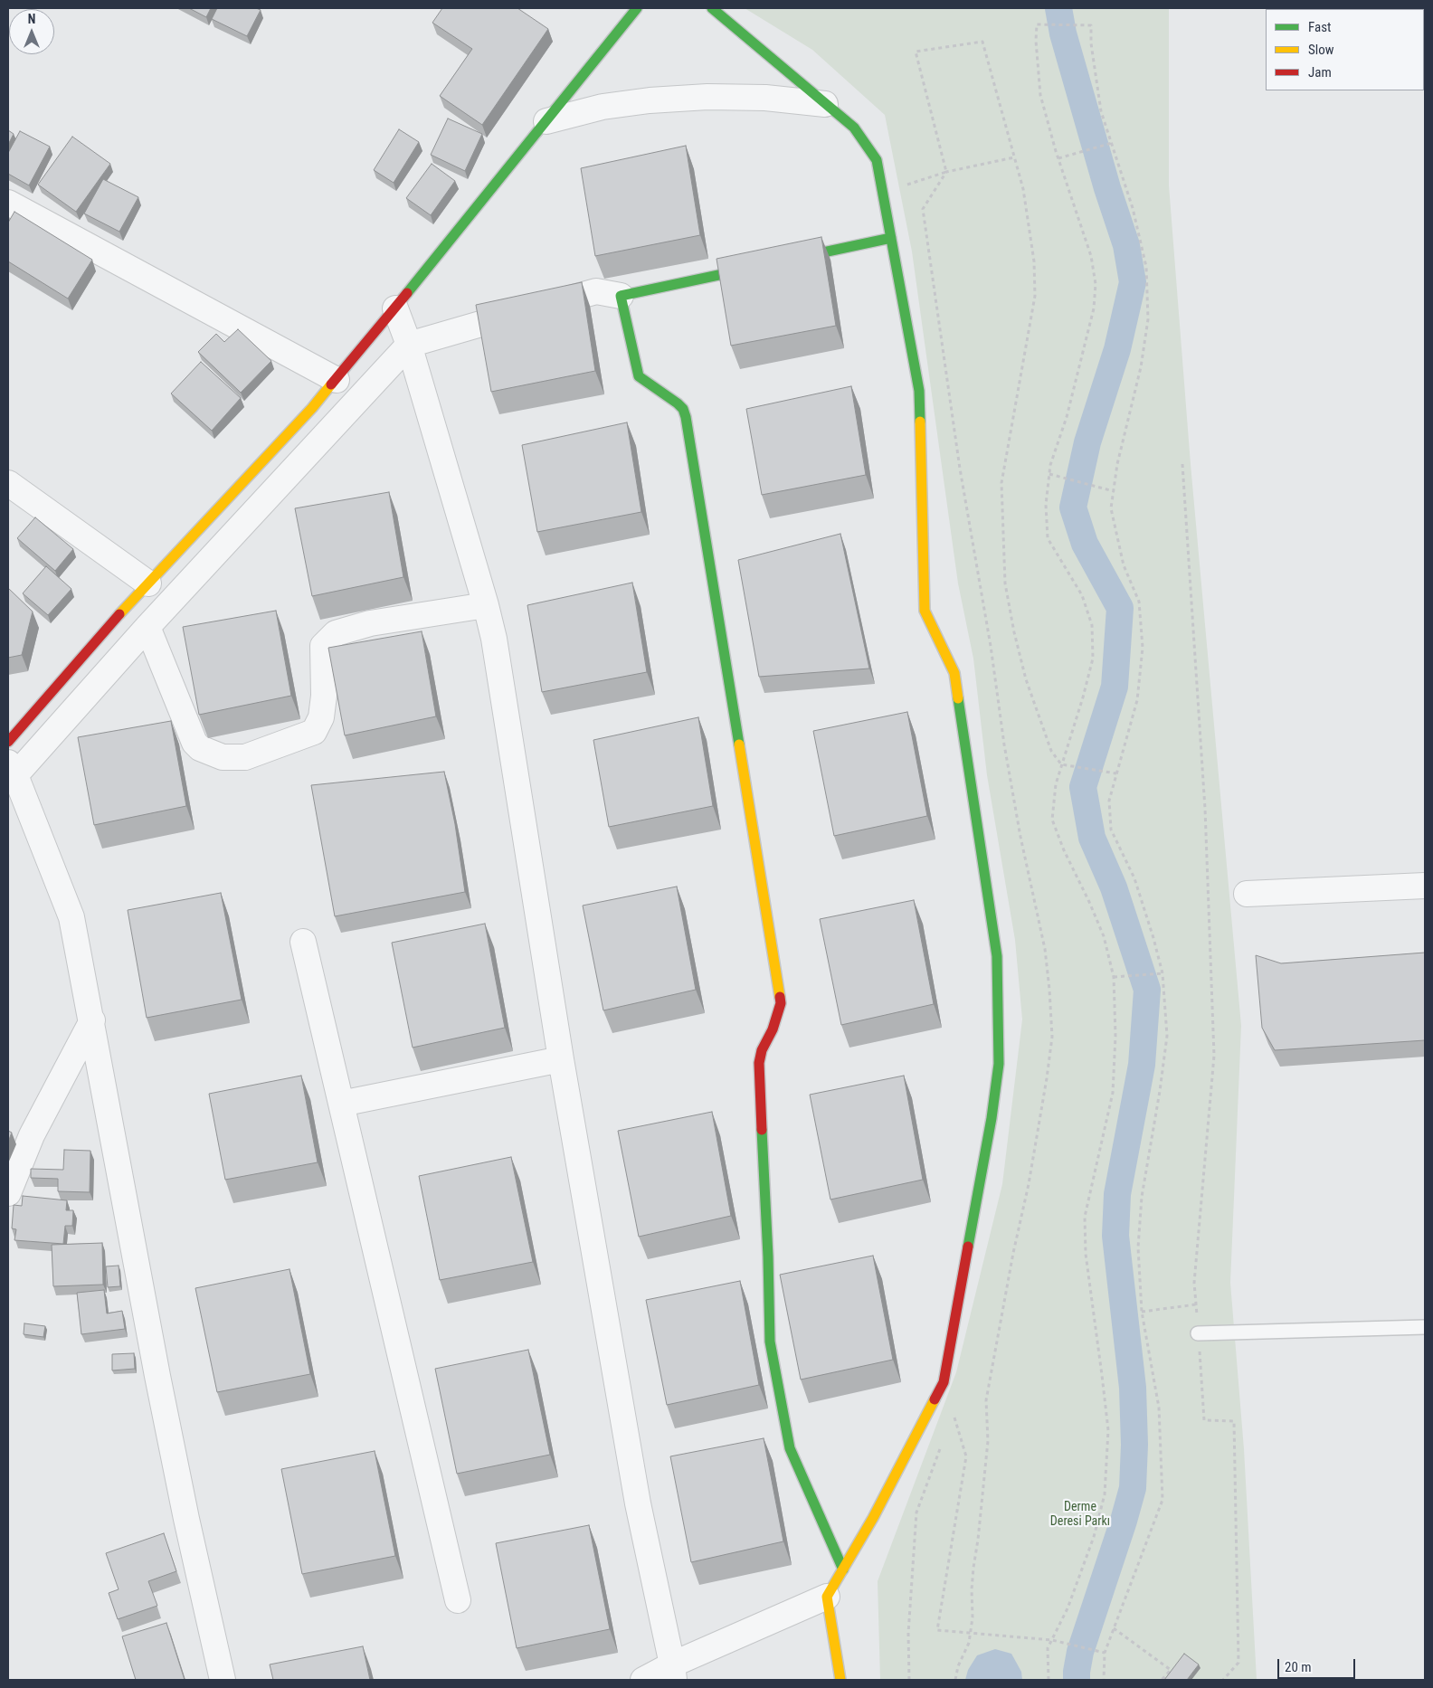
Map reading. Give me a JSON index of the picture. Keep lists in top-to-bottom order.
{
  "parks": ["Derme Deresi Parkı"],
  "legend": ["Fast", "Slow", "Jam"],
  "scale_bar": "20 m",
  "north": "top"
}
